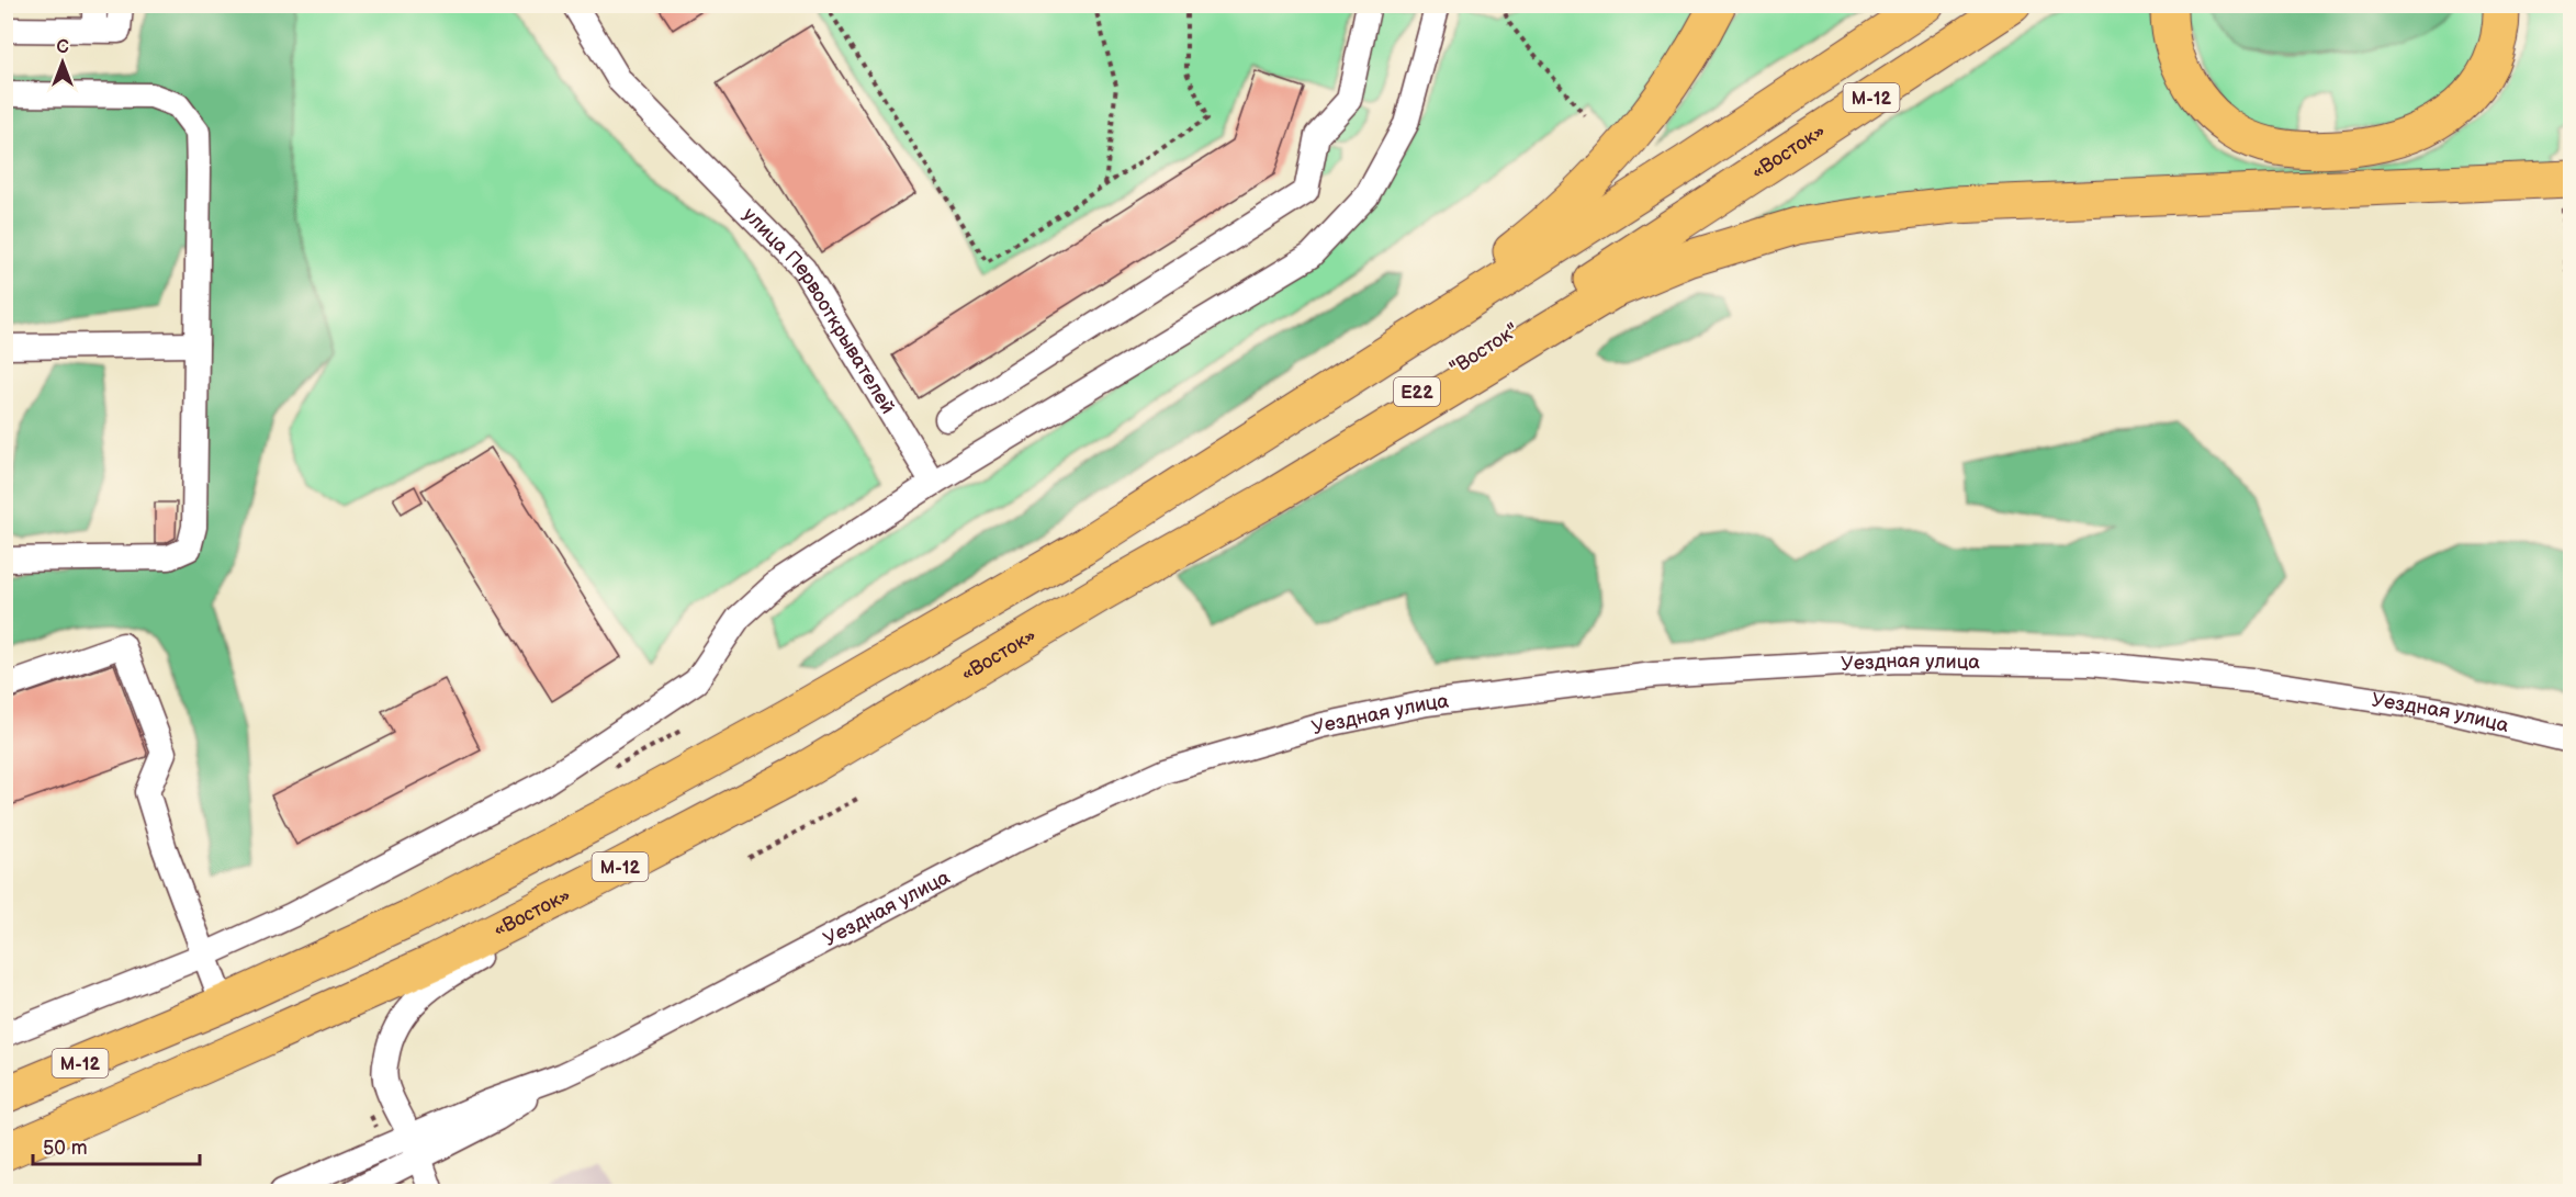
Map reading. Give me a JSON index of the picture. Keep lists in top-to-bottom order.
{
  "streets": {
    "highway": [
      "М-12",
      "«Восток»",
      "\"Восток\"",
      "E22"
    ],
    "street": ["улица Первооткрывателей", "Уездная улица"]
  },
  "crossings": [
    ["«Восток»", "\"Восток\""]
  ],
  "scale_bar": "50 m",
  "north": "top"
}
